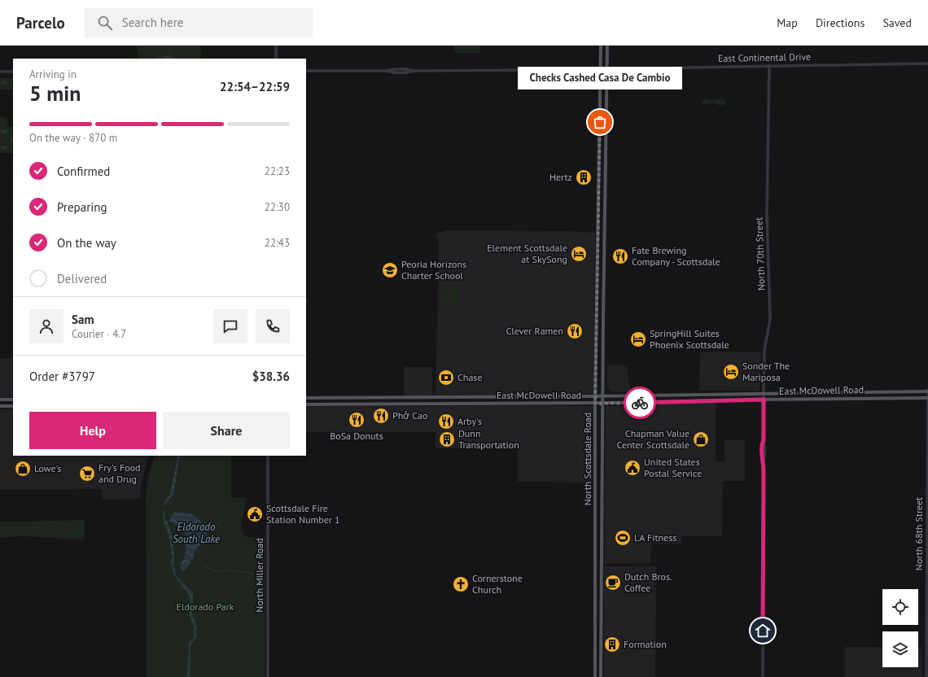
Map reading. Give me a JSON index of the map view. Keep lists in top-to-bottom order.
{
  "streets": {
    "main road": ["East McDowell Road", "North Scottsdale Road"],
    "street": [
      "East Continental Drive",
      "North 70th Street",
      "North 68th Street",
      "North Miller Road"
    ]
  },
  "crossings": [
    ["East Continental Drive", "North 70th Street"],
    ["East Continental Drive", "North Scottsdale Road"],
    ["North 70th Street", "East McDowell Road"],
    ["East McDowell Road", "North Scottsdale Road"],
    ["East McDowell Road", "North 68th Street"]
  ],
  "water": ["Eldorado South Lake"],
  "parks": ["Eldorado Park"],
  "places": {
    "other": ["Checks Cashed Casa De Cambio"],
    "building": ["Hertz", "Dunn Transportation", "Formation"],
    "hotel": ["Element Scottsdale at SkySong", "SpringHill Suites Phoenix Scottsdale", "Sonder The Mariposa"],
    "restaurant": [
      "Fate Brewing Company - Scottsdale",
      "Clever Ramen",
      "Phở Cao",
      "BoSa Donuts",
      "Arby's"
    ],
    "school or university": ["Peoria Horizons Charter School"],
    "bank": ["Chase"],
    "shop": ["Chapman Value Center Scottsdale", "Lowe's"],
    "public building": ["United States Postal Service", "Scottsdale Fire Station Number 1"],
    "supermarket": ["Fry's Food and Drug"],
    "sports": ["LA Fitness"],
    "cafe": ["Dutch Bros. Coffee"],
    "church": ["Cornerstone Church"]
  },
  "page": {
    "header": "Parcelo",
    "search": "Search here",
    "nav": ["Map", "Directions", "Saved"],
    "heading": ["5 min", "Arriving in", "22:54–22:59"],
    "panel": [
      "Sam",
      "Courier · 4.7",
      "Order #3797",
      "$38.36"
    ],
    "bubble": "Checks Cashed Casa De Cambio",
    "bar": "On the way · 870 m",
    "list": [
      ["Confirmed", "22:23"],
      ["Preparing", "22:30"],
      ["On the way", "22:43"],
      "Delivered"
    ],
    "buttons": ["Help", "Share"]
  }
}
